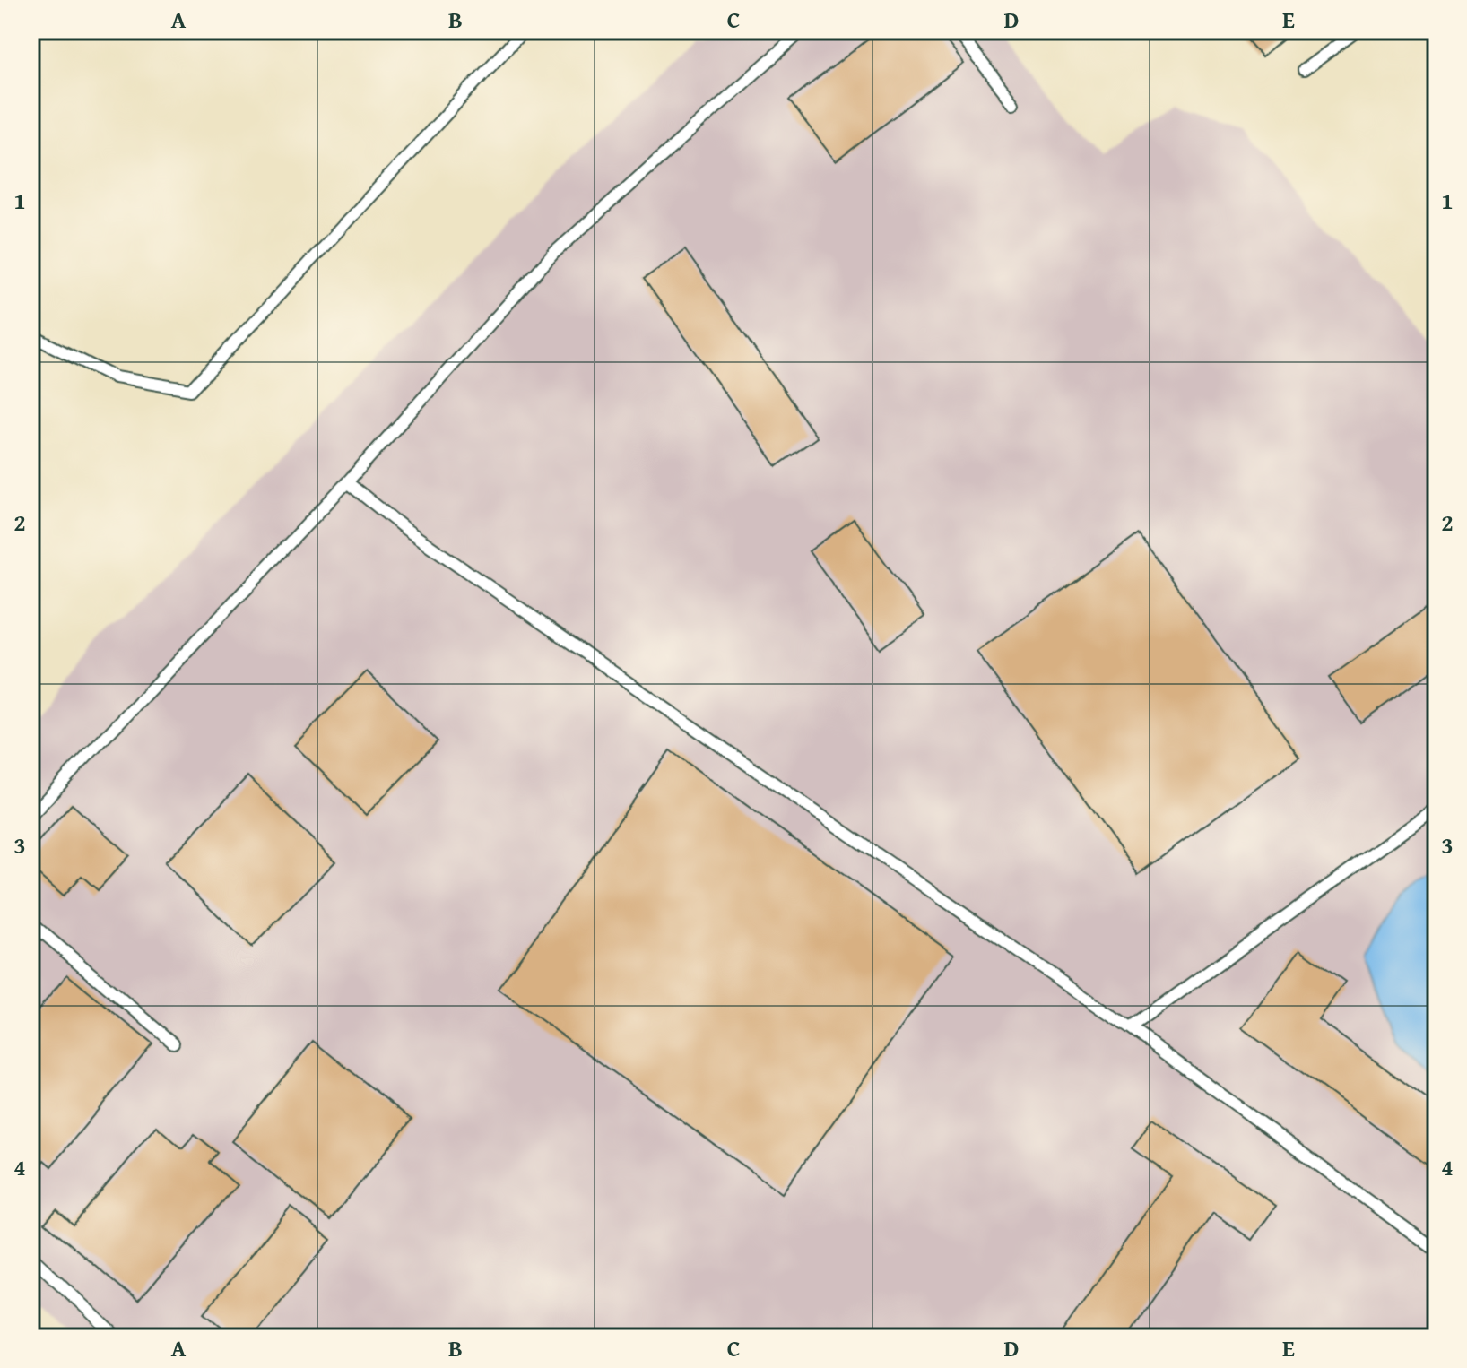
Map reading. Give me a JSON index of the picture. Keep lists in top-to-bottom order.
{
  "grid": {
    "columns": [
      "A",
      "B",
      "C",
      "D",
      "E"
    ],
    "rows": [
      "1",
      "2",
      "3",
      "4"
    ]
  }
}
